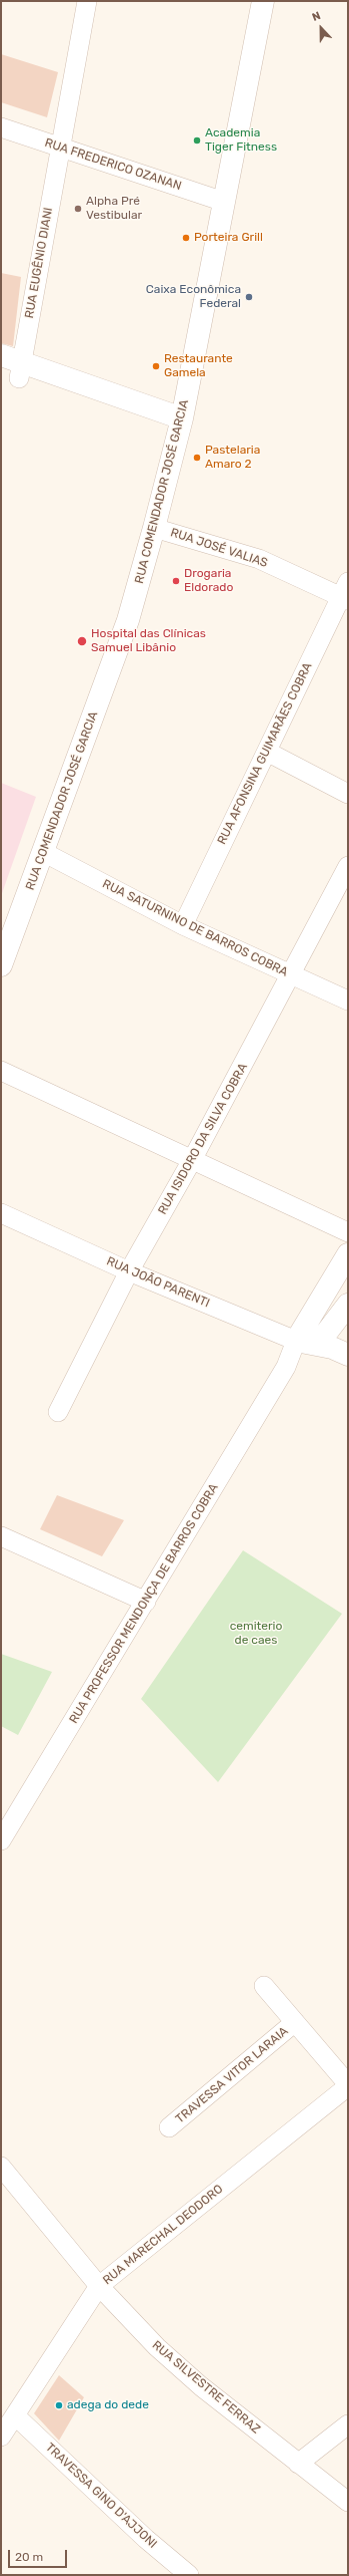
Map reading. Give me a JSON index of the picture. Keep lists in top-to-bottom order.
{
  "streets": {
    "street": [
      "RUA FREDERICO OZANAN",
      "RUA EUGÊNIO DIANI",
      "RUA COMENDADOR JOSÉ GARCIA",
      "RUA JOSÉ VALIAS",
      "RUA AFONSINA GUIMARÃES COBRA",
      "RUA SATURNINO DE BARROS COBRA",
      "RUA ISIDORO DA SILVA COBRA",
      "RUA JOÃO PARENTI",
      "RUA PROFESSOR MENDONÇA DE BARROS COBRA",
      "TRAVESSA VITOR LARAIA",
      "RUA MARECHAL DEODORO",
      "RUA SILVESTRE FERRAZ",
      "TRAVESSA GINO D'AJJONI"
    ]
  },
  "crossings": [
    ["RUA FREDERICO OZANAN", "RUA EUGÊNIO DIANI"],
    ["RUA FREDERICO OZANAN", "RUA COMENDADOR JOSÉ GARCIA"],
    ["RUA COMENDADOR JOSÉ GARCIA", "RUA JOSÉ VALIAS"],
    ["RUA COMENDADOR JOSÉ GARCIA", "RUA SATURNINO DE BARROS COBRA"],
    ["RUA JOSÉ VALIAS", "RUA AFONSINA GUIMARÃES COBRA"],
    ["RUA AFONSINA GUIMARÃES COBRA", "RUA SATURNINO DE BARROS COBRA"],
    ["RUA SATURNINO DE BARROS COBRA", "RUA ISIDORO DA SILVA COBRA"],
    ["RUA ISIDORO DA SILVA COBRA", "RUA JOÃO PARENTI"],
    ["RUA JOÃO PARENTI", "RUA PROFESSOR MENDONÇA DE BARROS COBRA"],
    ["RUA MARECHAL DEODORO", "RUA SILVESTRE FERRAZ"],
    ["RUA MARECHAL DEODORO", "TRAVESSA GINO D'AJJONI"]
  ],
  "parks": ["cemiterio de caes"],
  "places": [
    "Academia Tiger Fitness",
    "Alpha Pré Vestibular",
    "Porteira Grill",
    "Caixa Econômica Federal",
    "Restaurante Gamela",
    "Pastelaria Amaro 2",
    "Drogaria Eldorado",
    "Hospital das Clínicas Samuel Libânio",
    "adega do dede"
  ],
  "scale_bar": "20 m",
  "north": "top"
}
